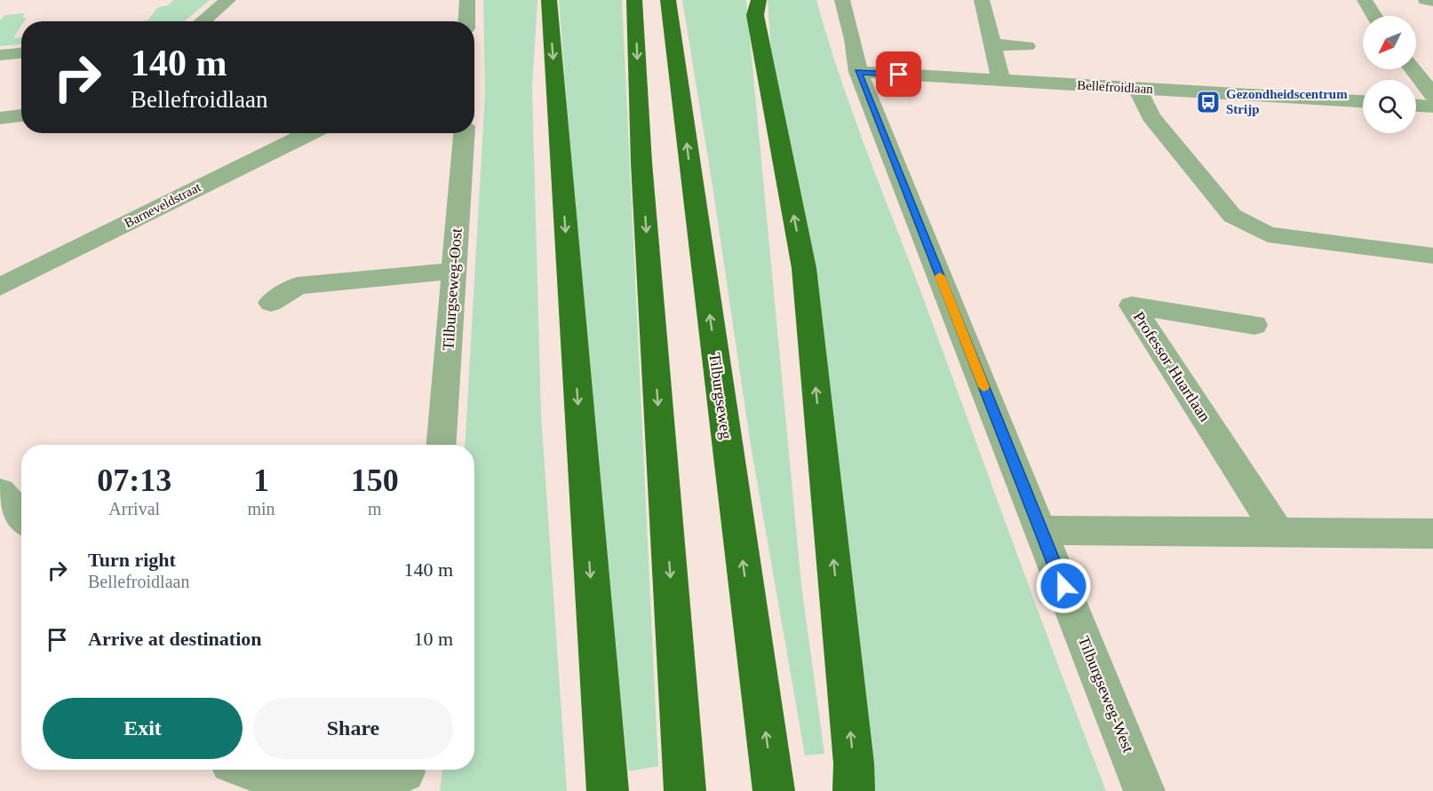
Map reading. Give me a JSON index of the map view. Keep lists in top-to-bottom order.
{
  "streets": {
    "highway": ["Tilburgseweg"],
    "street": [
      "Bellefroidlaan",
      "Barneveldstraat",
      "Tilburgseweg-Oost",
      "Professor Huartlaan",
      "Tilburgseweg-West"
    ]
  },
  "crossings": [
    ["Bellefroidlaan", "Tilburgseweg-West"]
  ],
  "places": {
    "bus stop": ["Gezondheidscentrum Strijp"]
  },
  "north": "bottom left",
  "page": {
    "turn": ["140 m", "Bellefroidlaan"],
    "eta": [
      "07:13",
      "Arrival",
      "1",
      "min",
      "150",
      "m"
    ],
    "list": [
      {
        "name": "Turn right",
        "note": "Bellefroidlaan",
        "value": "140 m"
      },
      {
        "name": "Arrive at destination",
        "value": "10 m"
      }
    ],
    "buttons": ["Exit", "Share"]
  }
}
